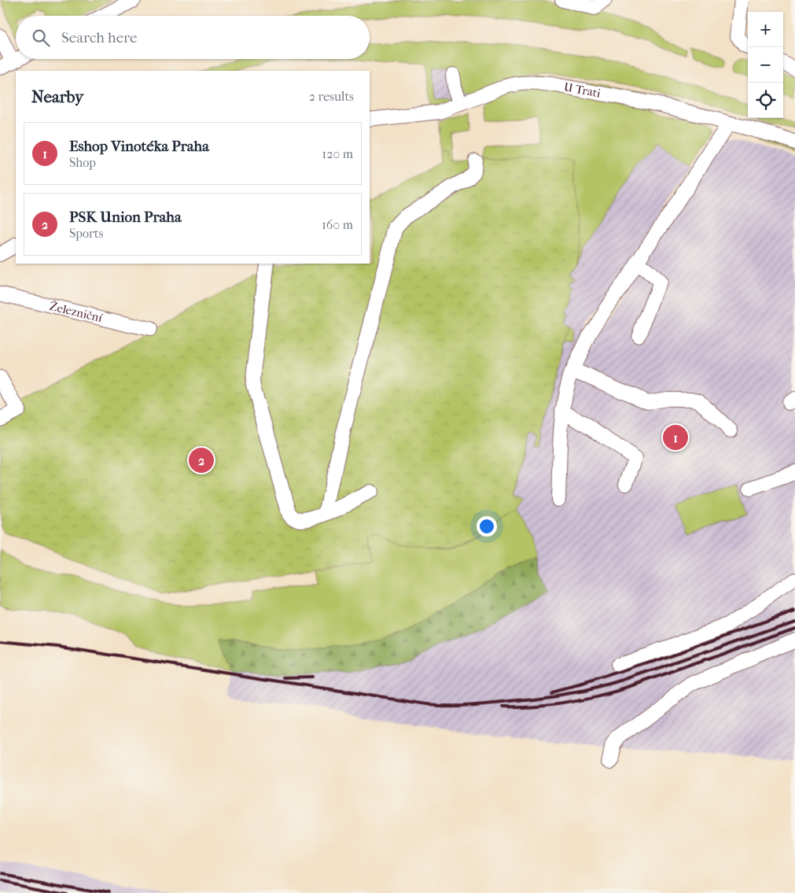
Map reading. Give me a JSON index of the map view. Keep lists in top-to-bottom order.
{
  "streets": {
    "street": ["U Trati", "Železniční"]
  },
  "page": {
    "map_buttons": ["+", "−"],
    "search": "Search here",
    "heading": ["Nearby", "2 results"],
    "list": [
      {
        "mark": "1",
        "name": "Eshop Vinotéka Praha",
        "note": "Shop",
        "value": "120 m"
      },
      {
        "mark": "2",
        "name": "PSK Union Praha",
        "note": "Sports",
        "value": "160 m"
      }
    ],
    "pins": ["1", "2"]
  }
}
